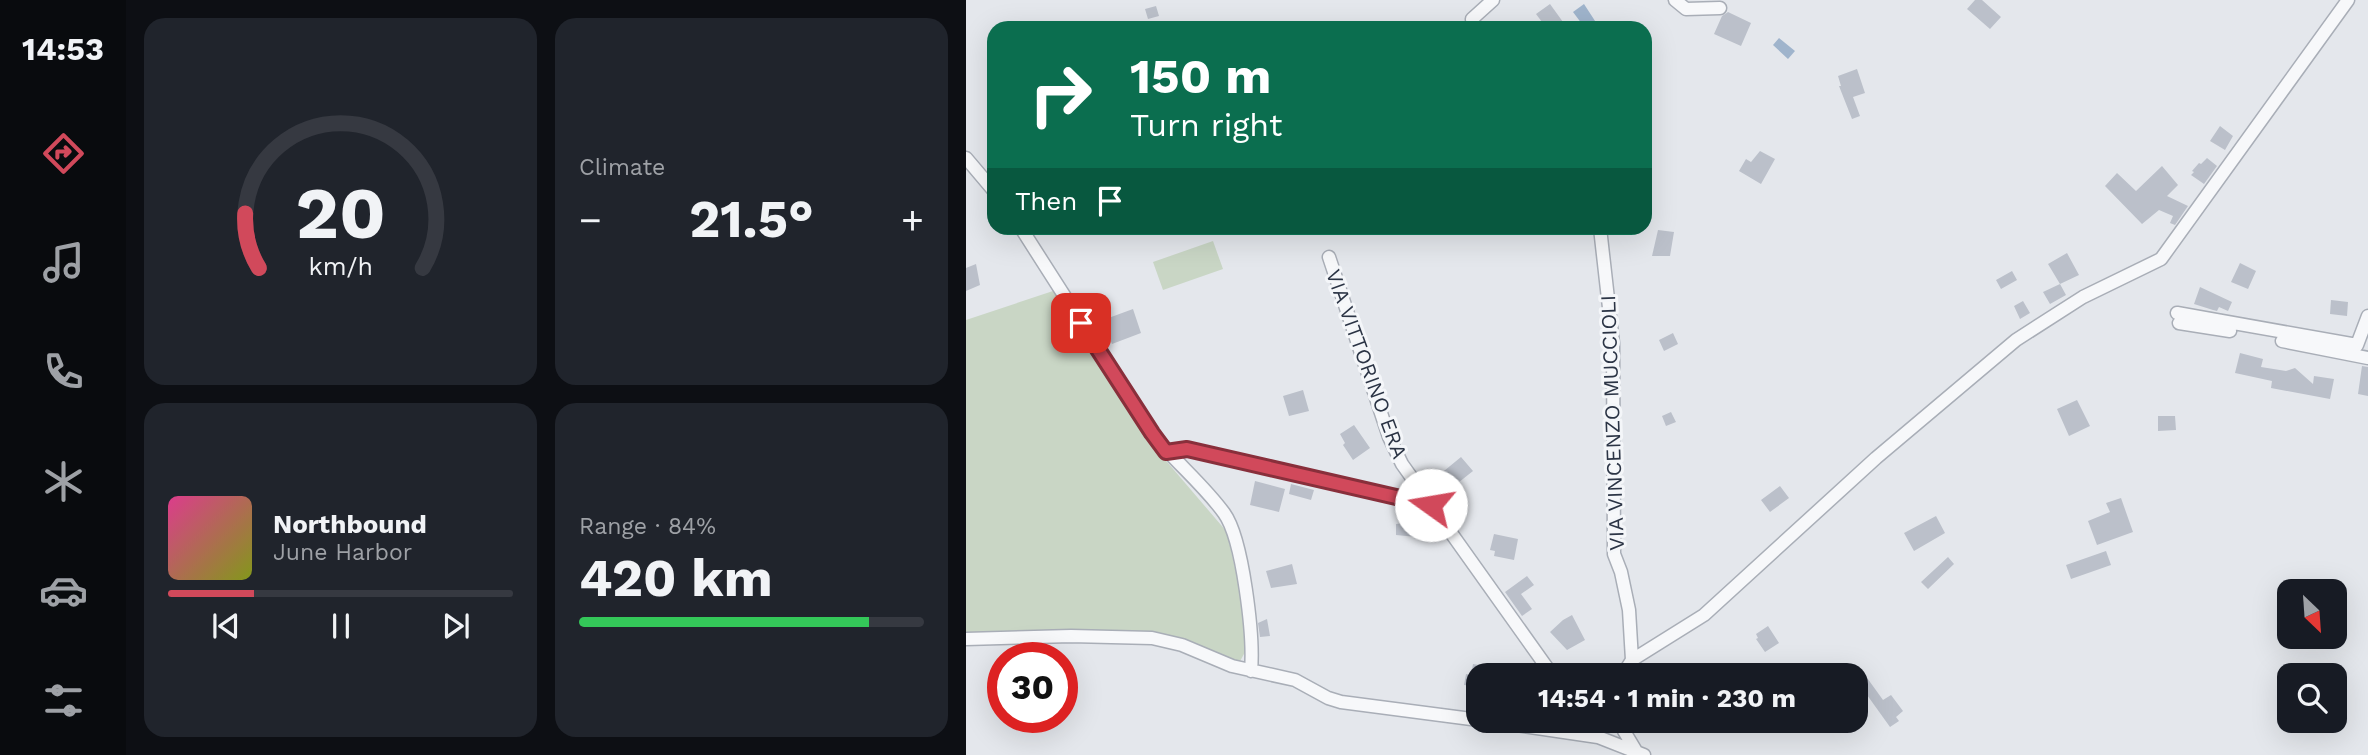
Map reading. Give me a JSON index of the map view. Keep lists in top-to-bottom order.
{
  "streets": {
    "street": ["VIA VITTORINO ERA", "VIA VINCENZO MUCCIOLI"]
  },
  "north": "bottom right",
  "page": {
    "tabs": "14:53",
    "tile": [
      "Climate",
      ["Range · 84%", "420 km"]
    ],
    "turn": ["150 m", "Turn right"],
    "then": "Then",
    "heat": ["−", "21.5°", "+"],
    "song": ["Northbound", "June Harbor"],
    "limit": "30",
    "trip": "14:54 · 1 min · 230 m",
    "gauge": ["20", "km/h"]
  }
}
